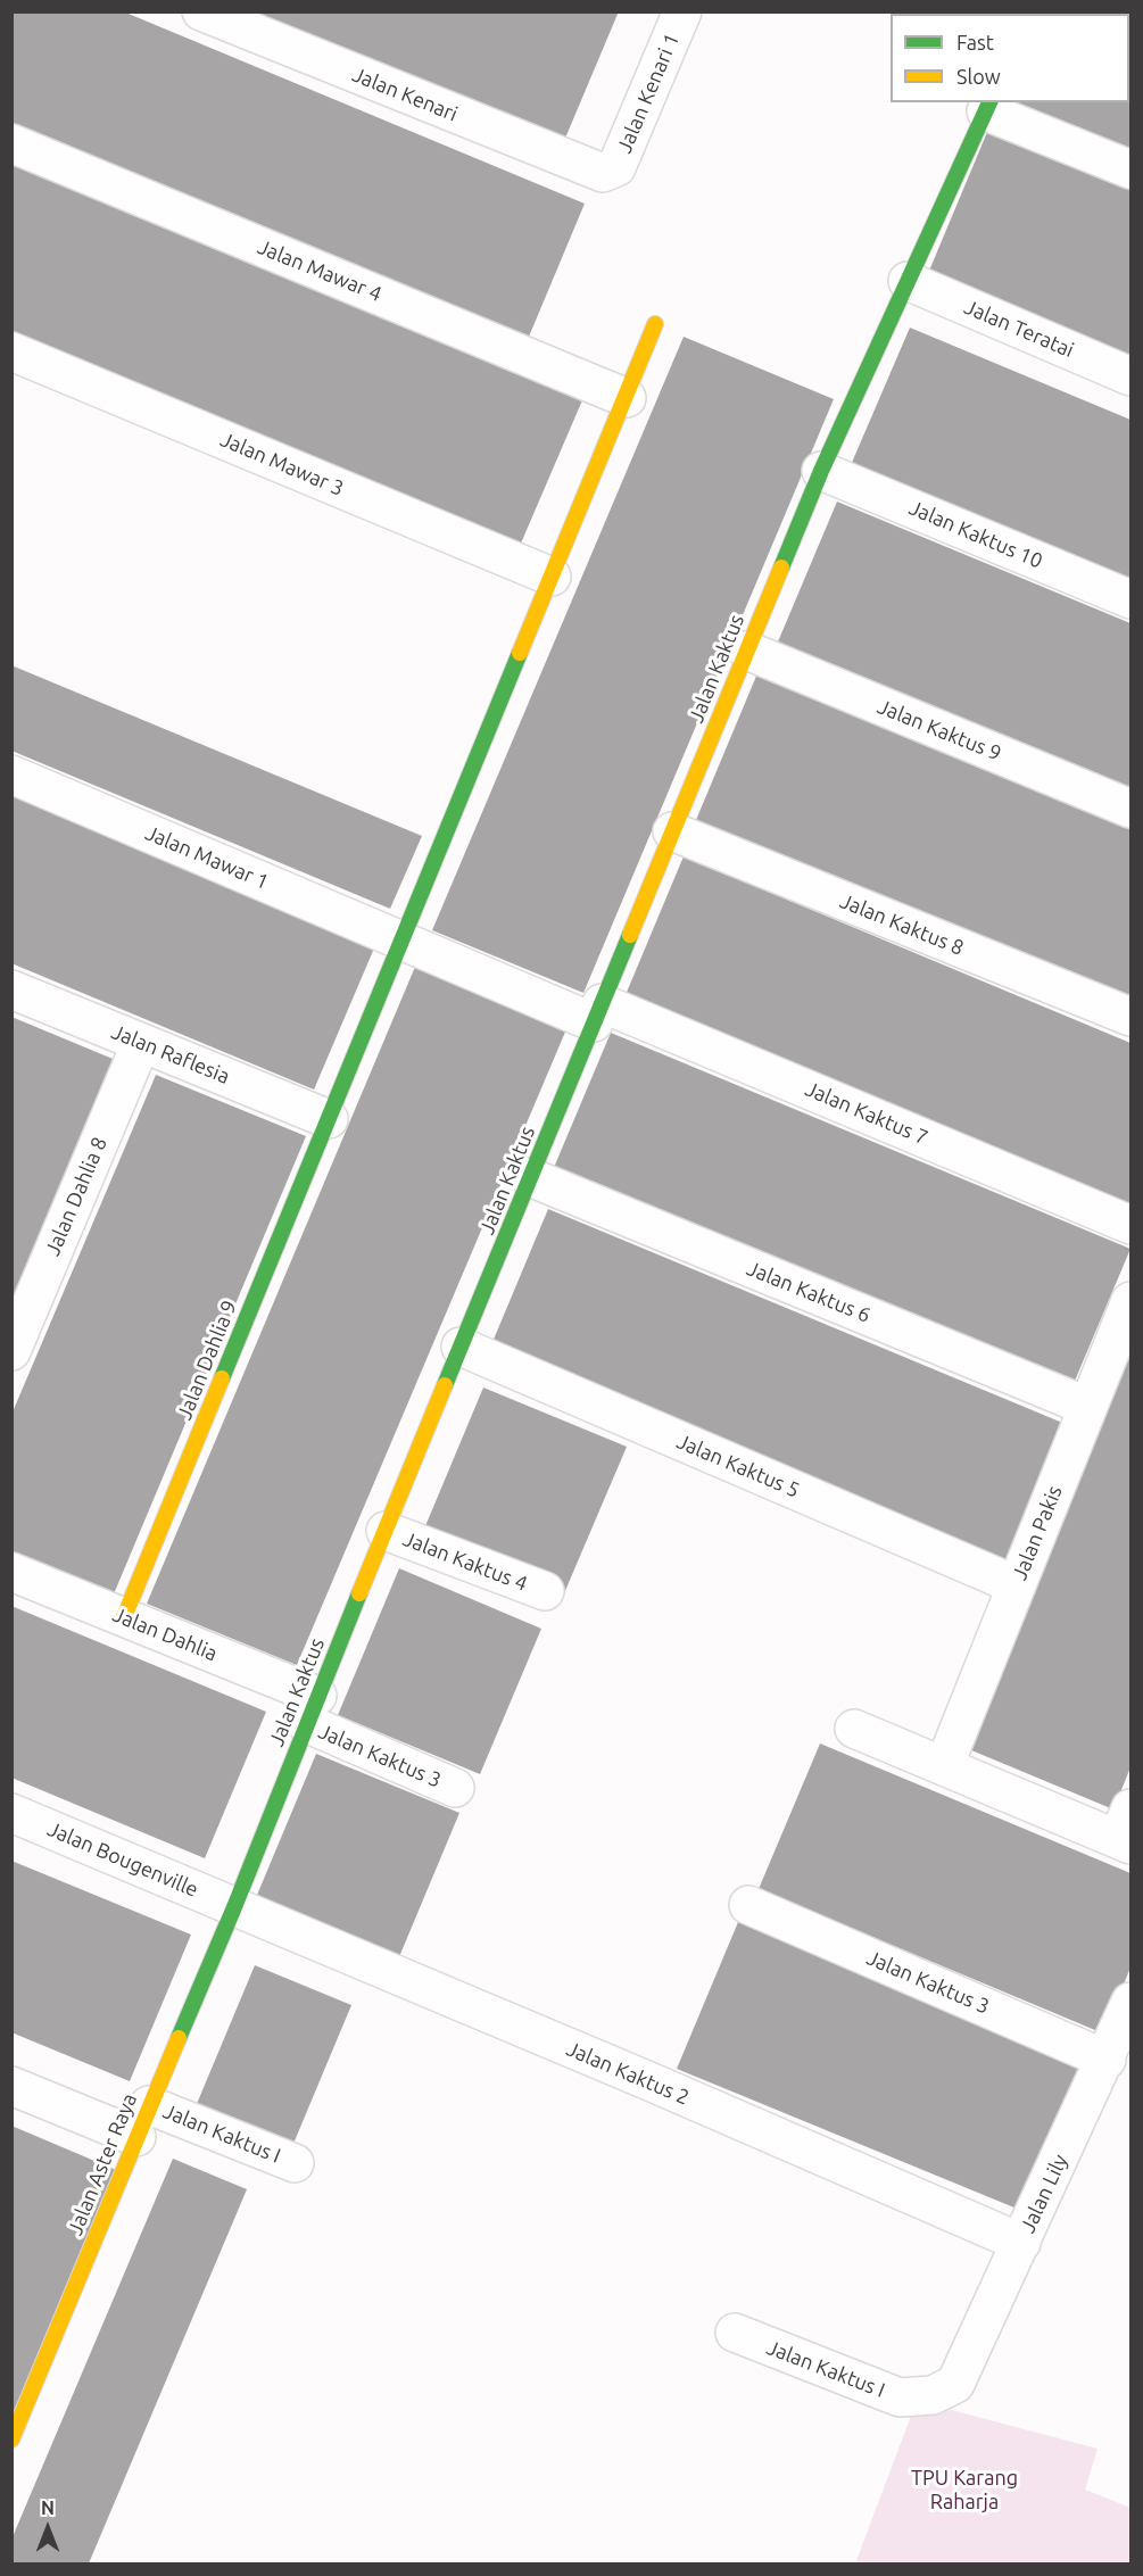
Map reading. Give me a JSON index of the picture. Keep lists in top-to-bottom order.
{
  "streets": {
    "street": [
      "Jalan Kenari 1",
      "Jalan Kenari",
      "Jalan Mawar 4",
      "Jalan Teratai",
      "Jalan Mawar 3",
      "Jalan Kaktus 10",
      "Jalan Kaktus",
      "Jalan Kaktus 9",
      "Jalan Mawar 1",
      "Jalan Kaktus 8",
      "Jalan Raflesia",
      "Jalan Kaktus 7",
      "Jalan Dahlia 8",
      "Jalan Kaktus 6",
      "Jalan Dahlia 9",
      "Jalan Kaktus 5",
      "Jalan Pakis",
      "Jalan Kaktus 4",
      "Jalan Dahlia",
      "Jalan Kaktus 3",
      "Jalan Bougenville",
      "Jalan Kaktus 2",
      "Jalan Kaktus I",
      "Jalan Aster Raya",
      "Jalan Lily"
    ]
  },
  "crossings": [
    ["Jalan Kenari 1", "Jalan Kenari"],
    ["Jalan Mawar 4", "Jalan Dahlia 9"],
    ["Jalan Teratai", "Jalan Kaktus"],
    ["Jalan Mawar 3", "Jalan Dahlia 9"],
    ["Jalan Kaktus 10", "Jalan Kaktus"],
    ["Jalan Kaktus", "Jalan Kaktus 9"],
    ["Jalan Kaktus", "Jalan Mawar 1"],
    ["Jalan Kaktus", "Jalan Kaktus 8"],
    ["Jalan Kaktus", "Jalan Kaktus 7"],
    ["Jalan Kaktus", "Jalan Kaktus 6"],
    ["Jalan Kaktus", "Jalan Kaktus 5"],
    ["Jalan Kaktus", "Jalan Kaktus 4"],
    ["Jalan Kaktus", "Jalan Dahlia"],
    ["Jalan Kaktus", "Jalan Kaktus 3"],
    ["Jalan Kaktus", "Jalan Bougenville"],
    ["Jalan Kaktus", "Jalan Kaktus 2"],
    ["Jalan Kaktus", "Jalan Aster Raya"],
    ["Jalan Mawar 1", "Jalan Kaktus 7"],
    ["Jalan Mawar 1", "Jalan Dahlia 9"],
    ["Jalan Raflesia", "Jalan Dahlia 8"],
    ["Jalan Raflesia", "Jalan Dahlia 9"],
    ["Jalan Kaktus 6", "Jalan Pakis"],
    ["Jalan Dahlia 9", "Jalan Dahlia"],
    ["Jalan Kaktus 5", "Jalan Pakis"],
    ["Jalan Dahlia", "Jalan Kaktus 3"],
    ["Jalan Kaktus 3", "Jalan Lily"],
    ["Jalan Bougenville", "Jalan Kaktus 2"],
    ["Jalan Bougenville", "Jalan Aster Raya"],
    ["Jalan Kaktus 2", "Jalan Aster Raya"],
    ["Jalan Kaktus 2", "Jalan Lily"],
    ["Jalan Kaktus I", "Jalan Aster Raya"],
    ["Jalan Kaktus I", "Jalan Lily"]
  ],
  "parks": ["TPU Karang Raharja"],
  "legend": ["Fast", "Slow"],
  "north": "top"
}
